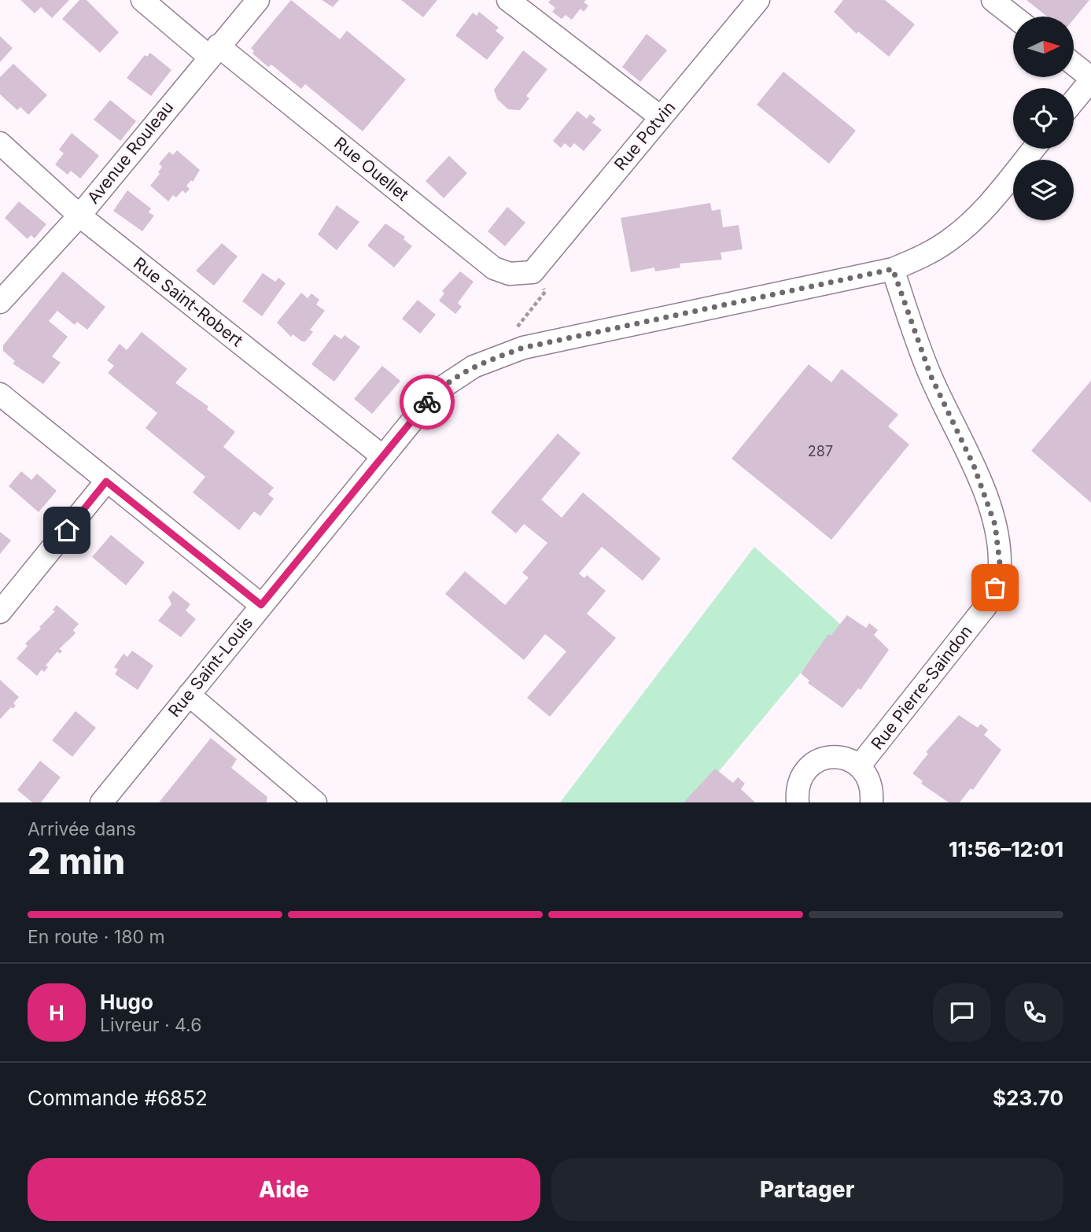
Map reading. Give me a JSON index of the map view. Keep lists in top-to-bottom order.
{
  "streets": {
    "street": [
      "Rue Potvin",
      "Avenue Rouleau",
      "Rue Ouellet",
      "Rue Saint-Robert",
      "Rue Saint-Louis",
      "Rue Pierre-Saindon"
    ]
  },
  "crossings": [
    ["Rue Potvin", "Rue Ouellet"],
    ["Avenue Rouleau", "Rue Ouellet"],
    ["Avenue Rouleau", "Rue Saint-Robert"],
    ["Rue Saint-Robert", "Rue Saint-Louis"],
    ["Rue Saint-Louis", "Rue Pierre-Saindon"]
  ],
  "house_numbers": ["287"],
  "north": "right",
  "page": {
    "heading": ["2 min", "Arrivée dans", "11:56–12:01"],
    "panel": [
      "Hugo",
      "Livreur · 4.6",
      "Commande #6852",
      "$23.70"
    ],
    "bar": "En route · 180 m",
    "round": "H",
    "buttons": ["Aide", "Partager"]
  }
}
